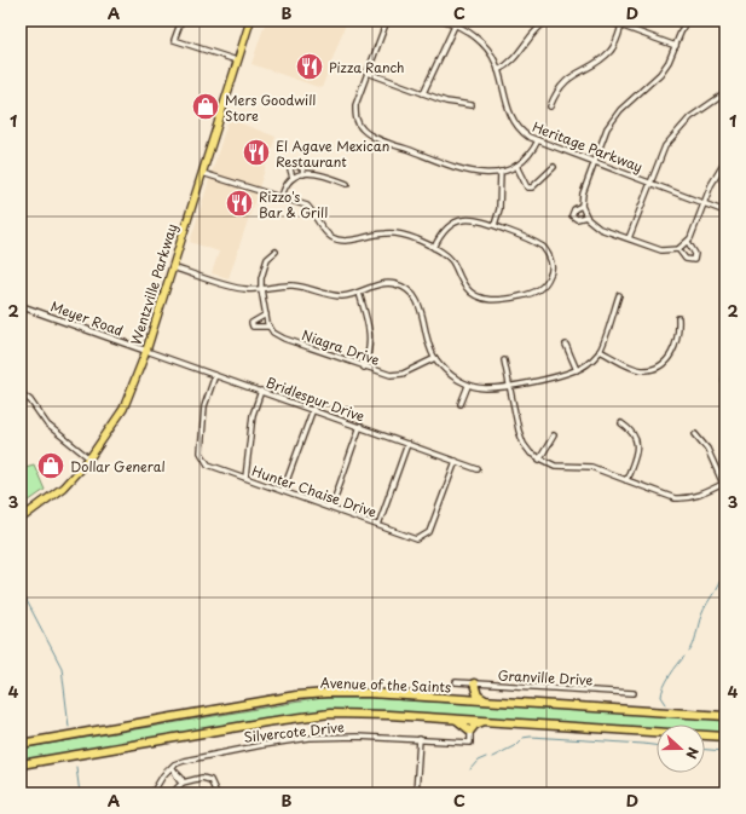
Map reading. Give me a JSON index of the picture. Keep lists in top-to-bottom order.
{
  "streets": {
    "highway": ["Avenue of the Saints"],
    "main road": ["Wentzville Parkway"],
    "street": [
      "Heritage Parkway",
      "Meyer Road",
      "Niagra Drive",
      "Bridlespur Drive",
      "Hunter Chaise Drive",
      "Granville Drive",
      "Silvercote Drive"
    ]
  },
  "crossings": [
    ["Wentzville Parkway", "Meyer Road"],
    ["Wentzville Parkway", "Bridlespur Drive"],
    ["Meyer Road", "Bridlespur Drive"],
    ["Bridlespur Drive", "Hunter Chaise Drive"]
  ],
  "places": {
    "restaurant": ["Pizza Ranch", "El Agave Mexican Restaurant", "Rizzo's Bar & Grill"],
    "shop": ["Mers Goodwill Store", "Dollar General"]
  },
  "north": "right",
  "grid": {
    "columns": [
      "A",
      "B",
      "C",
      "D"
    ],
    "rows": [
      "1",
      "2",
      "3",
      "4"
    ]
  }
}
